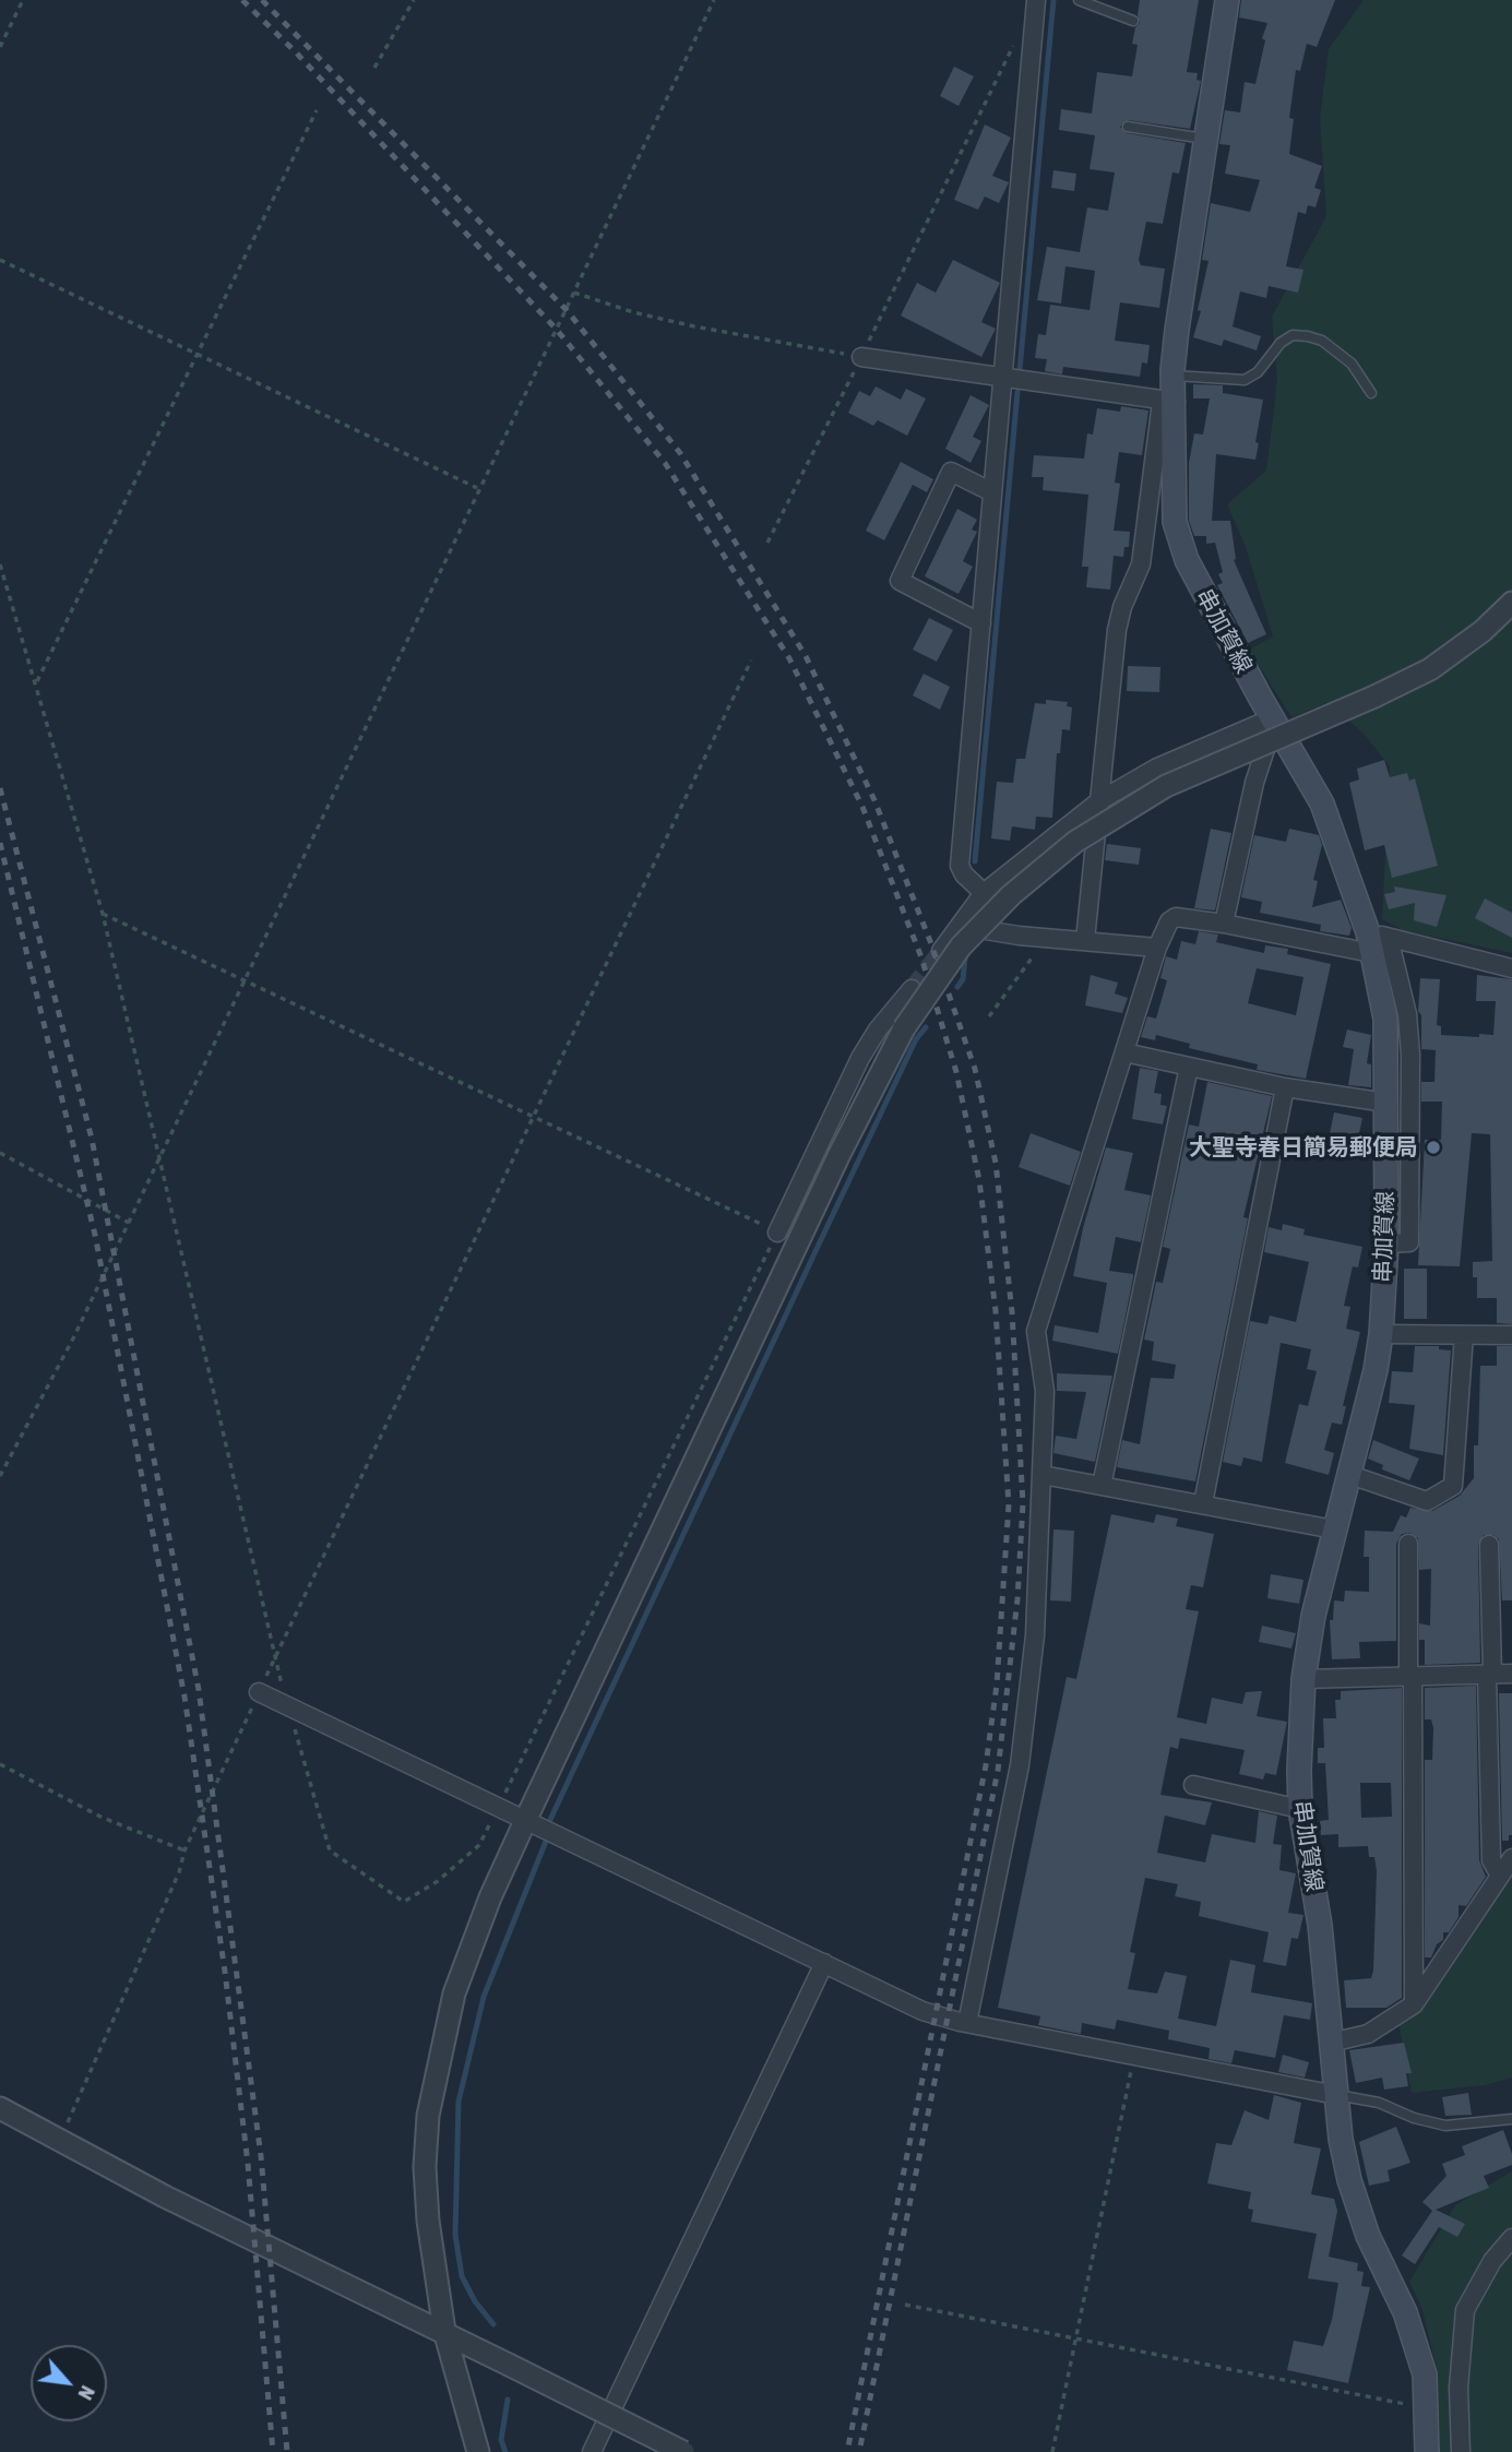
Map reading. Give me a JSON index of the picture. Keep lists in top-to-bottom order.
{
  "streets": {
    "main road": ["串加賀線"]
  },
  "places": ["大聖寺春日簡易郵便局"],
  "north": "bottom right"
}
